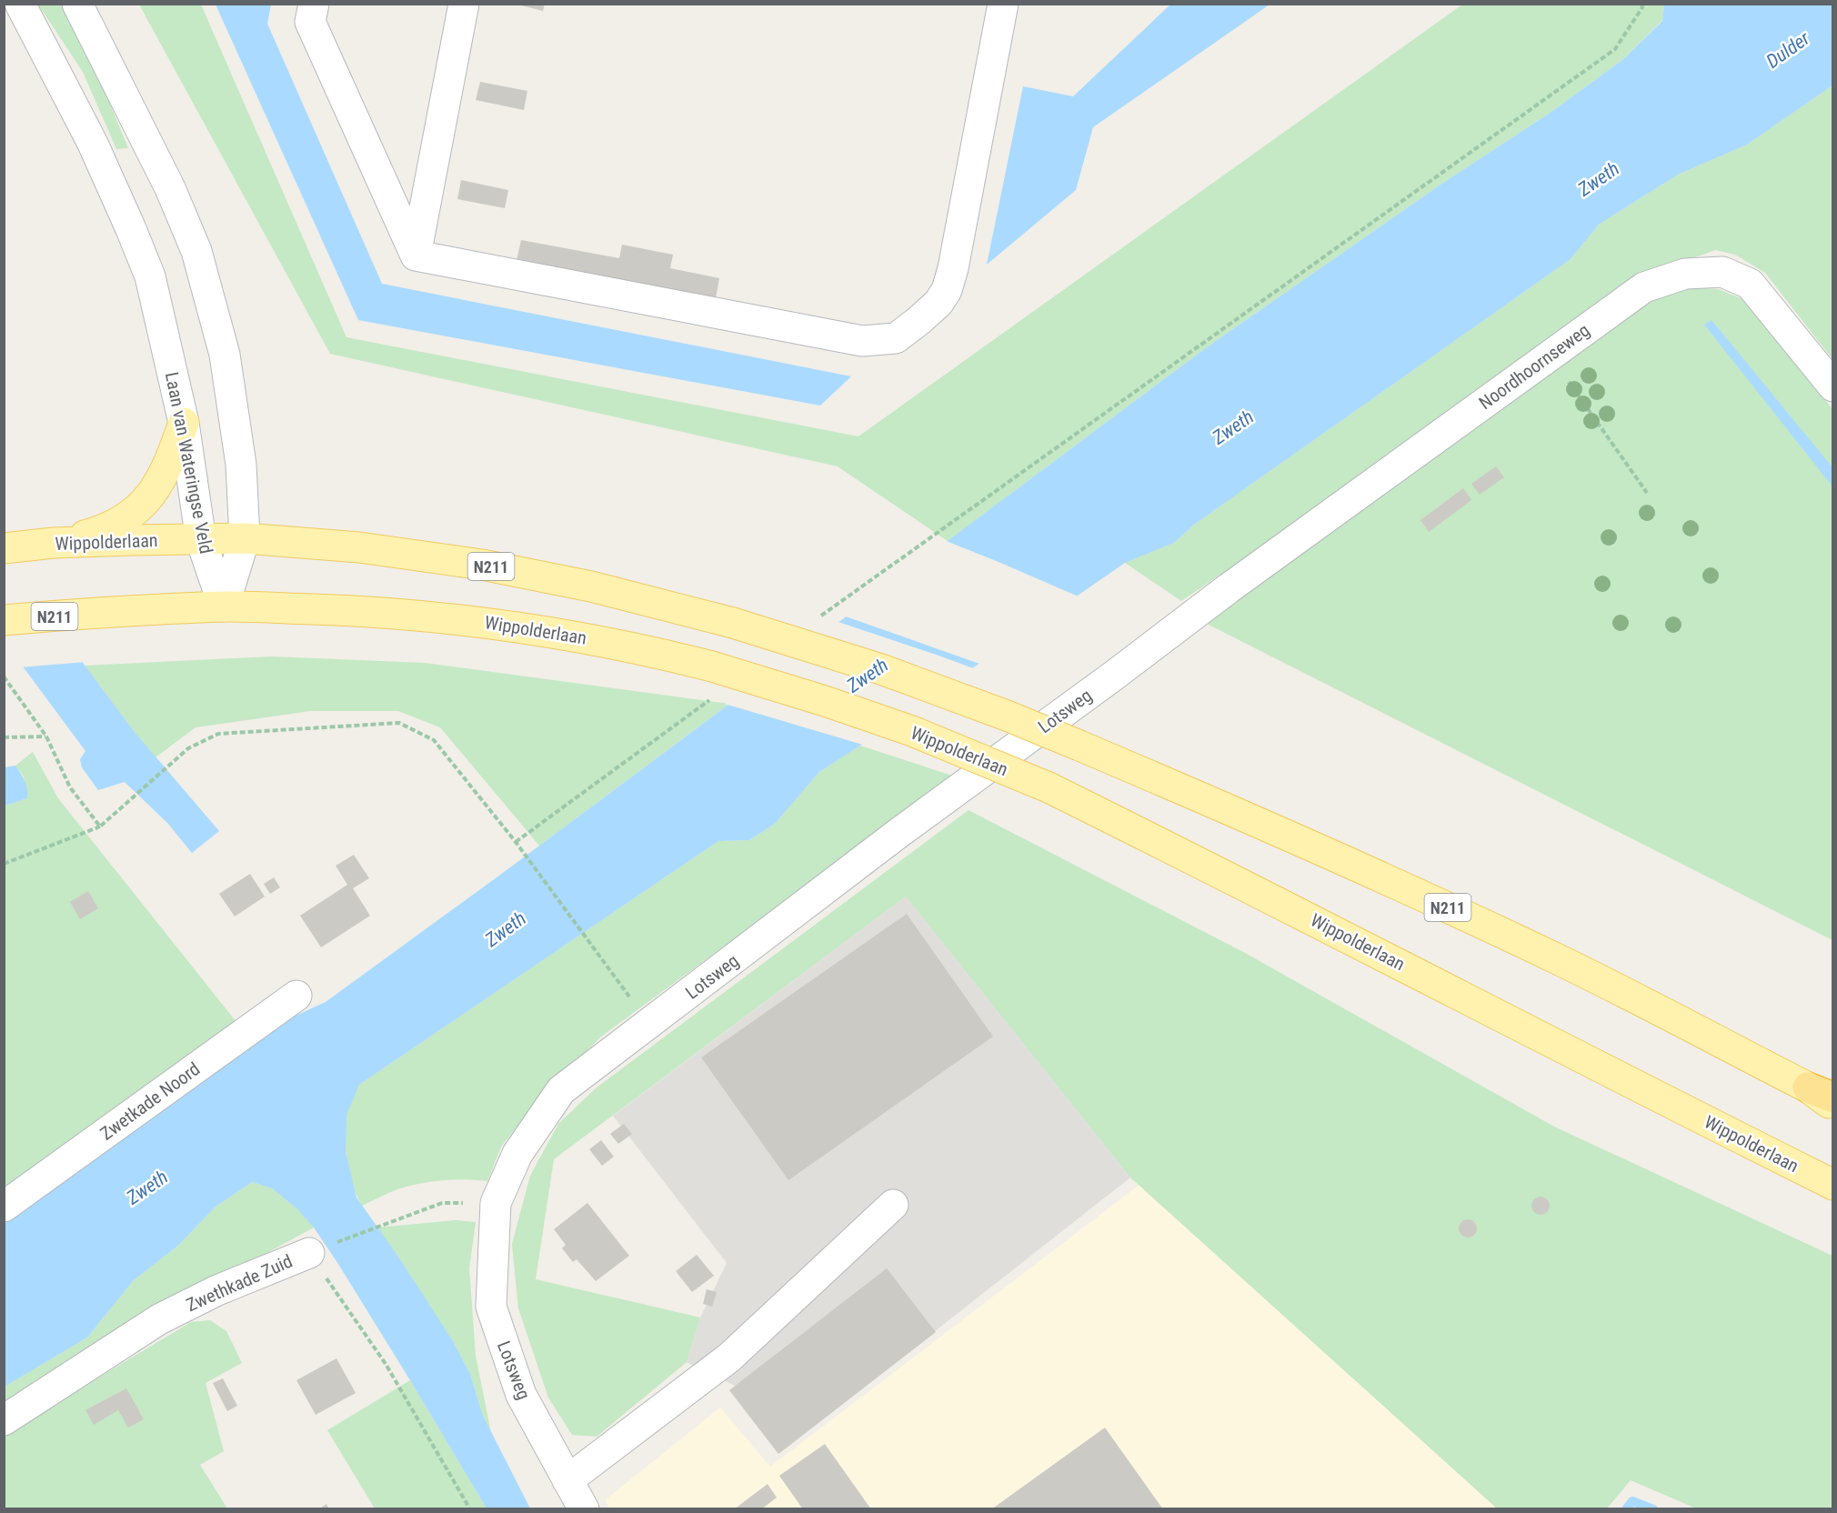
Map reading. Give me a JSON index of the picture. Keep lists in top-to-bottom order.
{
  "streets": {
    "main road": ["Wippolderlaan", "N211"],
    "street": [
      "Noordhoornseweg",
      "Laan van Wateringse Veld",
      "Lotsweg",
      "Zwetkade Noord",
      "Zwethkade Zuid"
    ]
  },
  "crossings": [
    ["Noordhoornseweg", "Lotsweg"],
    ["Laan van Wateringse Veld", "Wippolderlaan"],
    ["Lotsweg", "Zwethkade Zuid"]
  ],
  "water": ["Dulder", "Zweth"]
}
